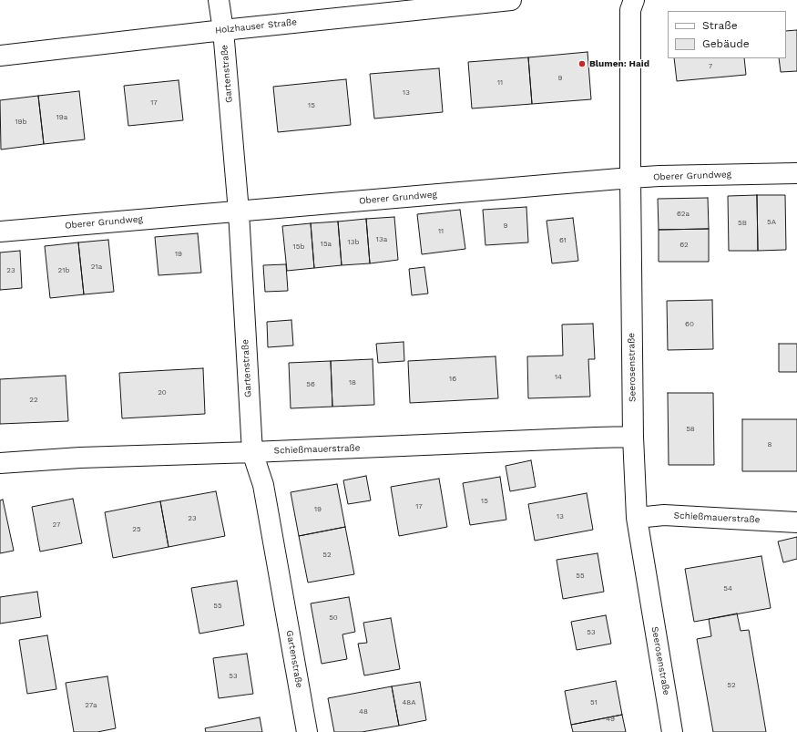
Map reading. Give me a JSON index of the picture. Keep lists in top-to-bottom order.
{
  "streets": {
    "street": [
      "Holzhauser Straße",
      "Gartenstraße",
      "Oberer Grundweg",
      "Seerosenstraße",
      "Schießmauerstraße"
    ]
  },
  "crossings": [
    ["Holzhauser Straße", "Gartenstraße"],
    ["Gartenstraße", "Oberer Grundweg"],
    ["Gartenstraße", "Schießmauerstraße"],
    ["Oberer Grundweg", "Seerosenstraße"],
    ["Seerosenstraße", "Schießmauerstraße"]
  ],
  "places": ["Blumen: Haid"],
  "house_numbers": [
    "7",
    "9",
    "11",
    "13",
    "17",
    "15",
    "19a",
    "19b",
    "62a",
    "5A",
    "5B",
    "9",
    "11",
    "13a",
    "61",
    "13b",
    "15a",
    "62",
    "15b",
    "19",
    "21a",
    "23",
    "21b",
    "60",
    "14",
    "16",
    "18",
    "56",
    "20",
    "22",
    "58",
    "8",
    "15",
    "17",
    "19",
    "13",
    "23",
    "27",
    "25",
    "52",
    "55",
    "54",
    "55",
    "50",
    "53",
    "53",
    "52",
    "48A",
    "51",
    "27a",
    "48",
    "49"
  ],
  "legend": ["Straße", "Gebäude"]
}
